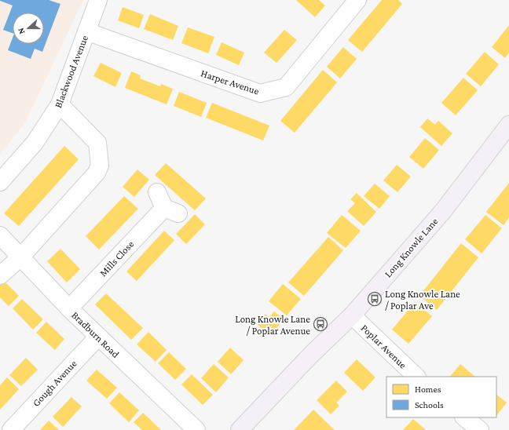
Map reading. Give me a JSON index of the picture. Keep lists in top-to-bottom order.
{
  "streets": {
    "main road": ["Long Knowle Lane"],
    "street": [
      "Blackwood Avenue",
      "Harper Avenue",
      "Mills Close",
      "Bradburn Road",
      "Poplar Avenue",
      "Gough Avenue"
    ]
  },
  "crossings": [
    ["Blackwood Avenue", "Harper Avenue"],
    ["Long Knowle Lane", "Poplar Avenue"],
    ["Mills Close", "Bradburn Road"],
    ["Bradburn Road", "Gough Avenue"]
  ],
  "places": {
    "bus stop": ["Long Knowle Lane / Poplar Ave", "Long Knowle Lane / Poplar Avenue"]
  },
  "legend": ["Homes", "Schools"],
  "north": "left"
}
